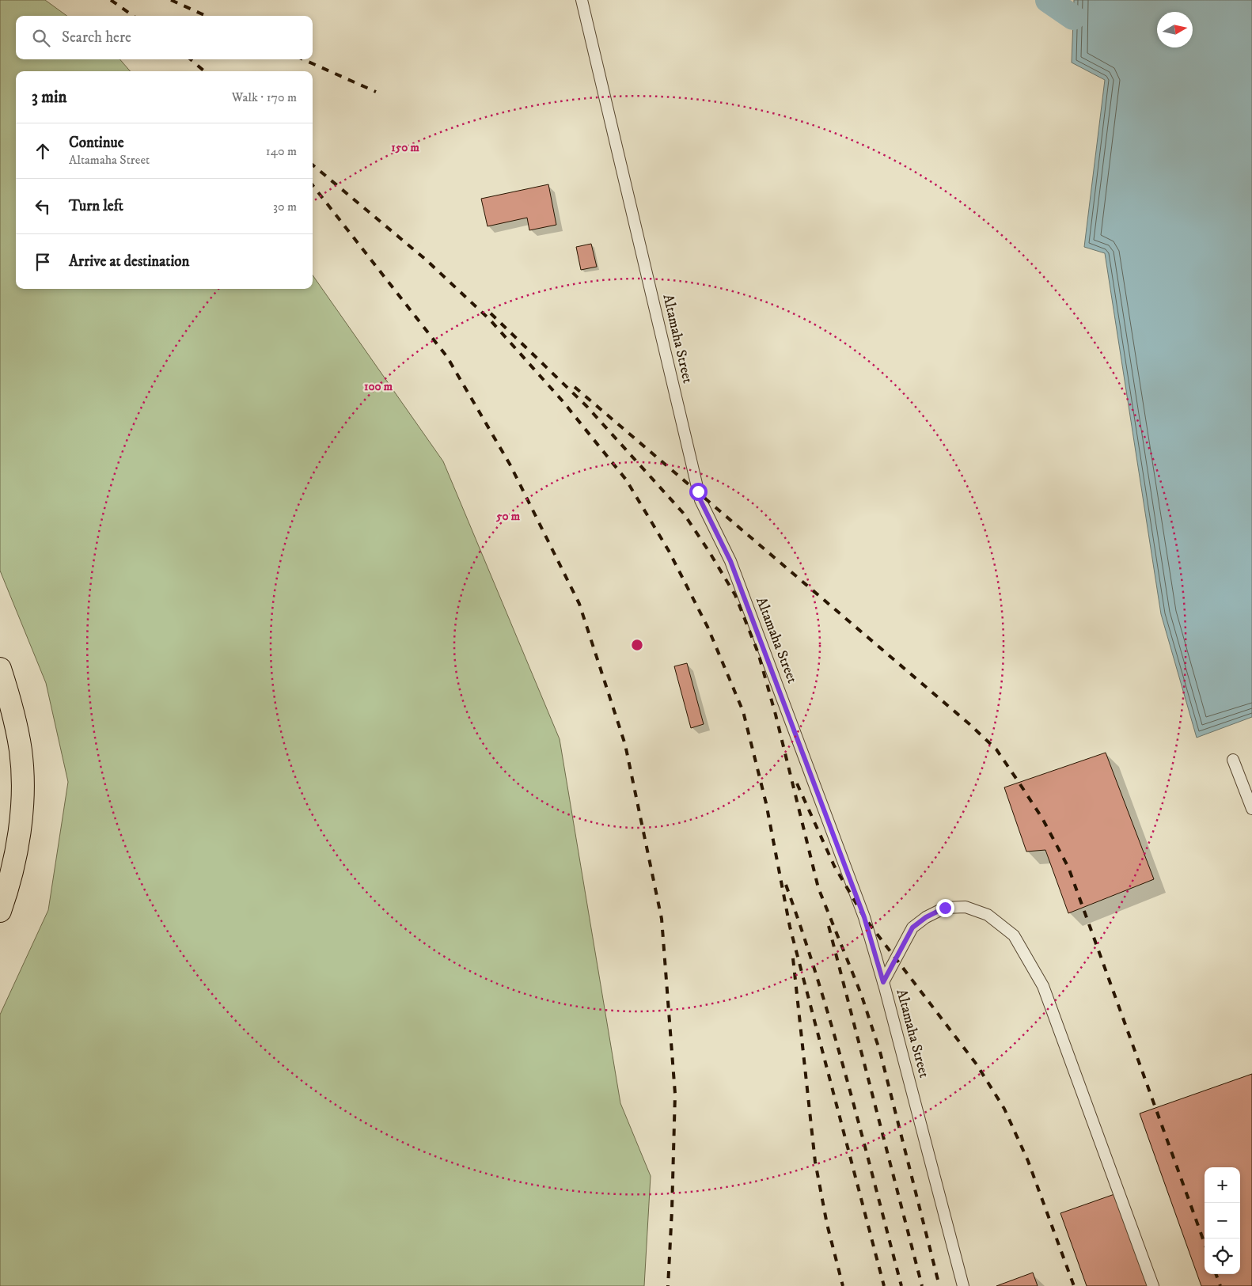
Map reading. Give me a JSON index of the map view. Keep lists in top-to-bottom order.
{
  "streets": {
    "lane": ["Altamaha Street"]
  },
  "north": "right",
  "page": {
    "search": "Search here",
    "heading": ["3 min", "Walk · 170 m"],
    "list": [
      ["Continue", "Altamaha Street", "140 m"],
      ["Turn left", "30 m"],
      "Arrive at destination"
    ],
    "map_buttons": ["+", "−"]
  },
  "rings": ["150 m", "100 m", "50 m"]
}
